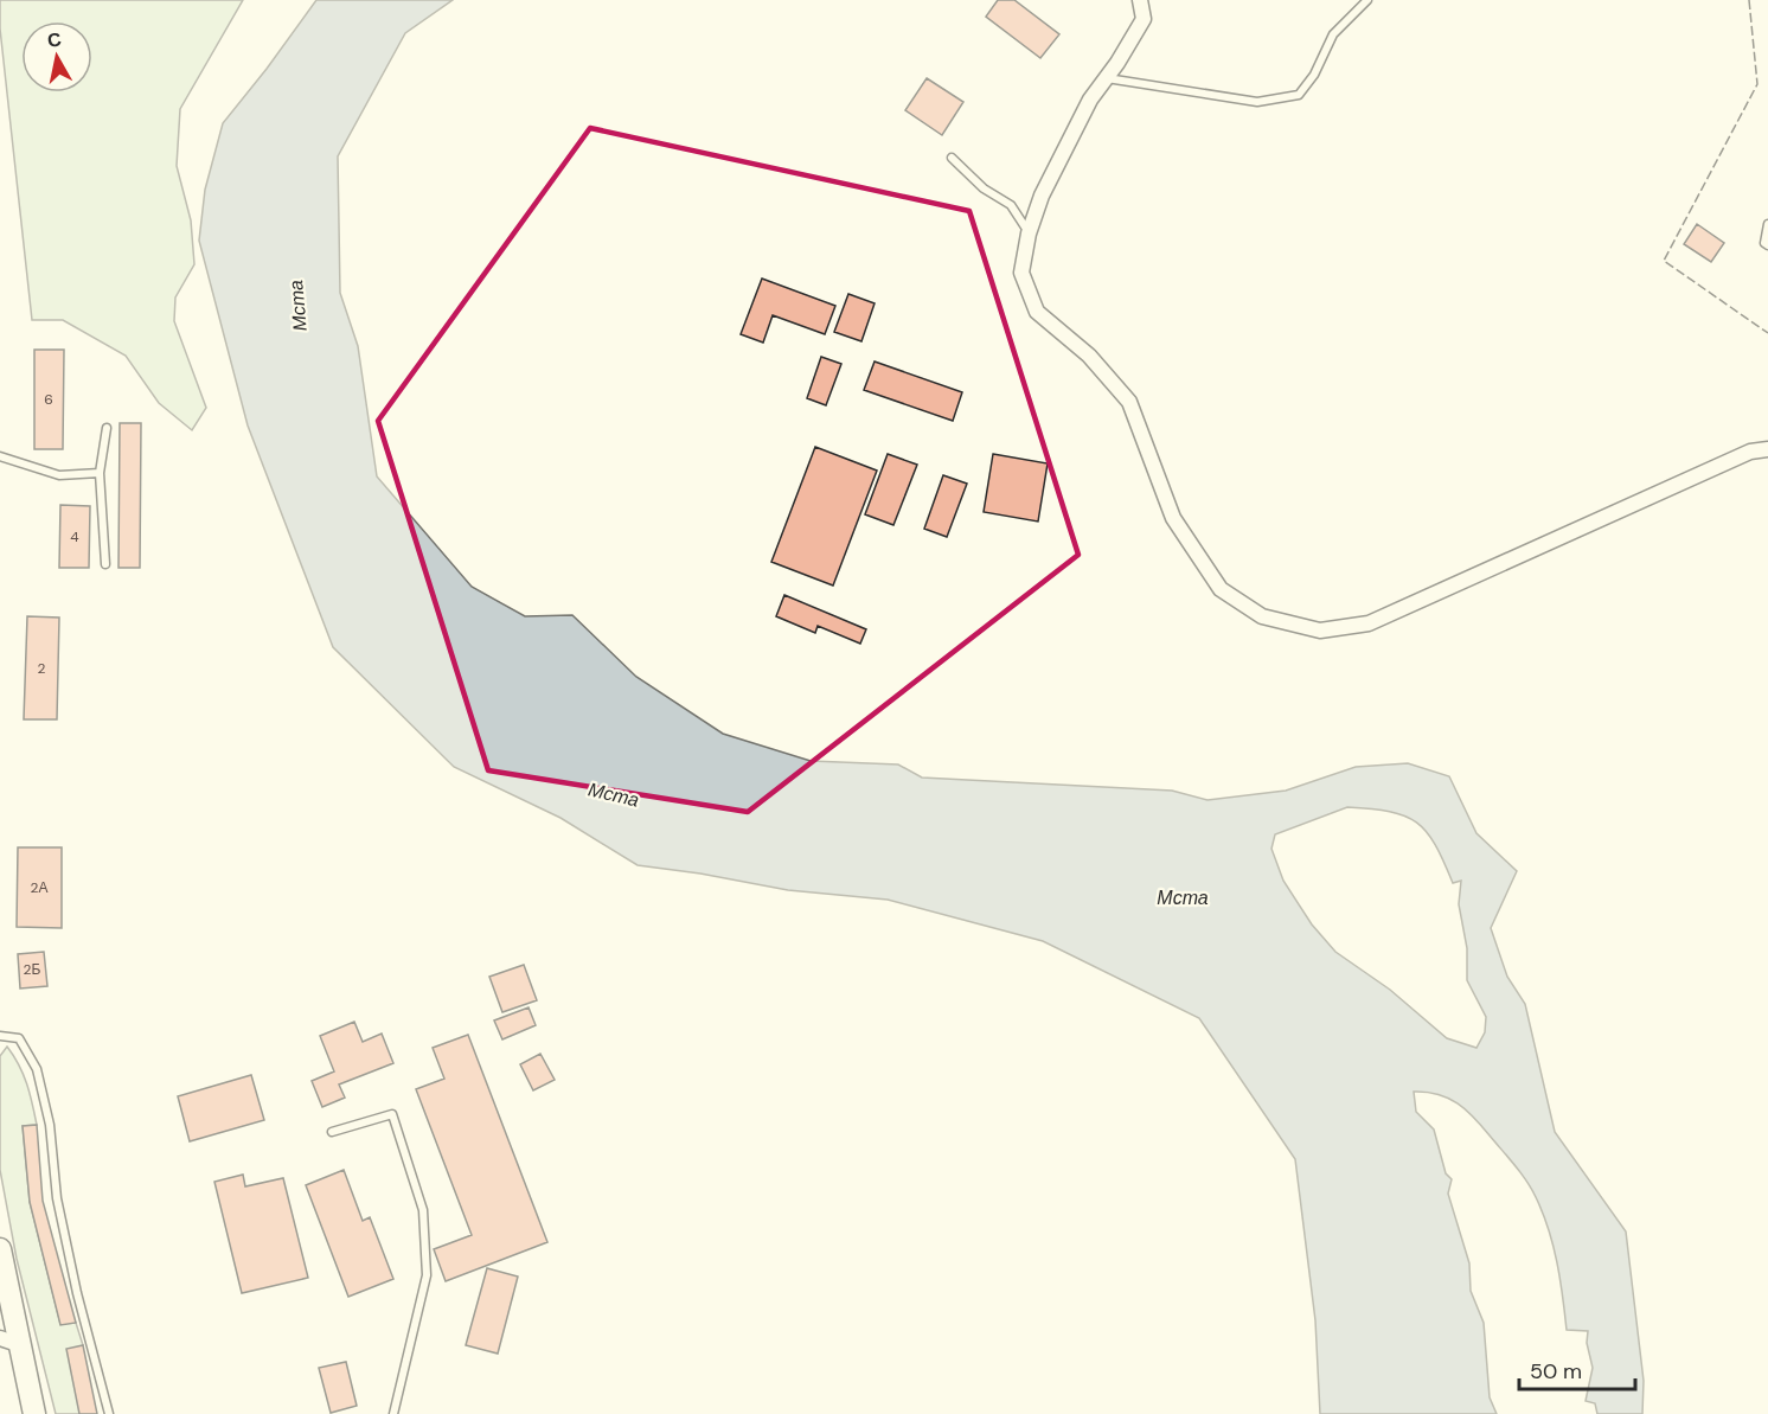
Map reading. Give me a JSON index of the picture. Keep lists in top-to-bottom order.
{
  "water": ["Мста"],
  "house_numbers": [
    "6",
    "4",
    "2",
    "2А",
    "2Б"
  ],
  "scale_bar": "50 m",
  "north": "top"
}
